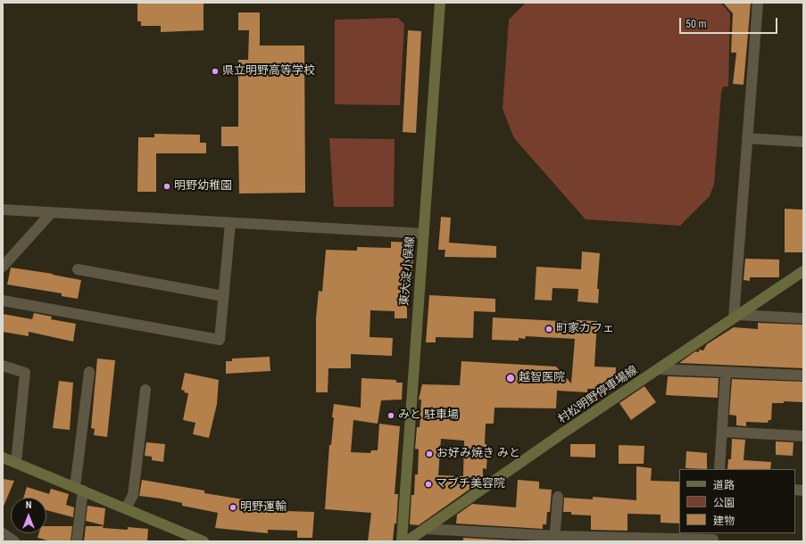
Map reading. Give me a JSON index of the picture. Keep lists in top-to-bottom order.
{
  "streets": {
    "main road": ["東大淀小俣線", "村松明野停車場線"]
  },
  "places": [
    "県立明野高等学校",
    "明野幼稚園",
    "町家カフェ",
    "越智医院",
    "みと 駐車場",
    "お好み焼き みと",
    "マブチ美容院",
    "明野運輸"
  ],
  "legend": ["道路", "公園", "建物"],
  "scale_bar": "50 m",
  "north": "top"
}
